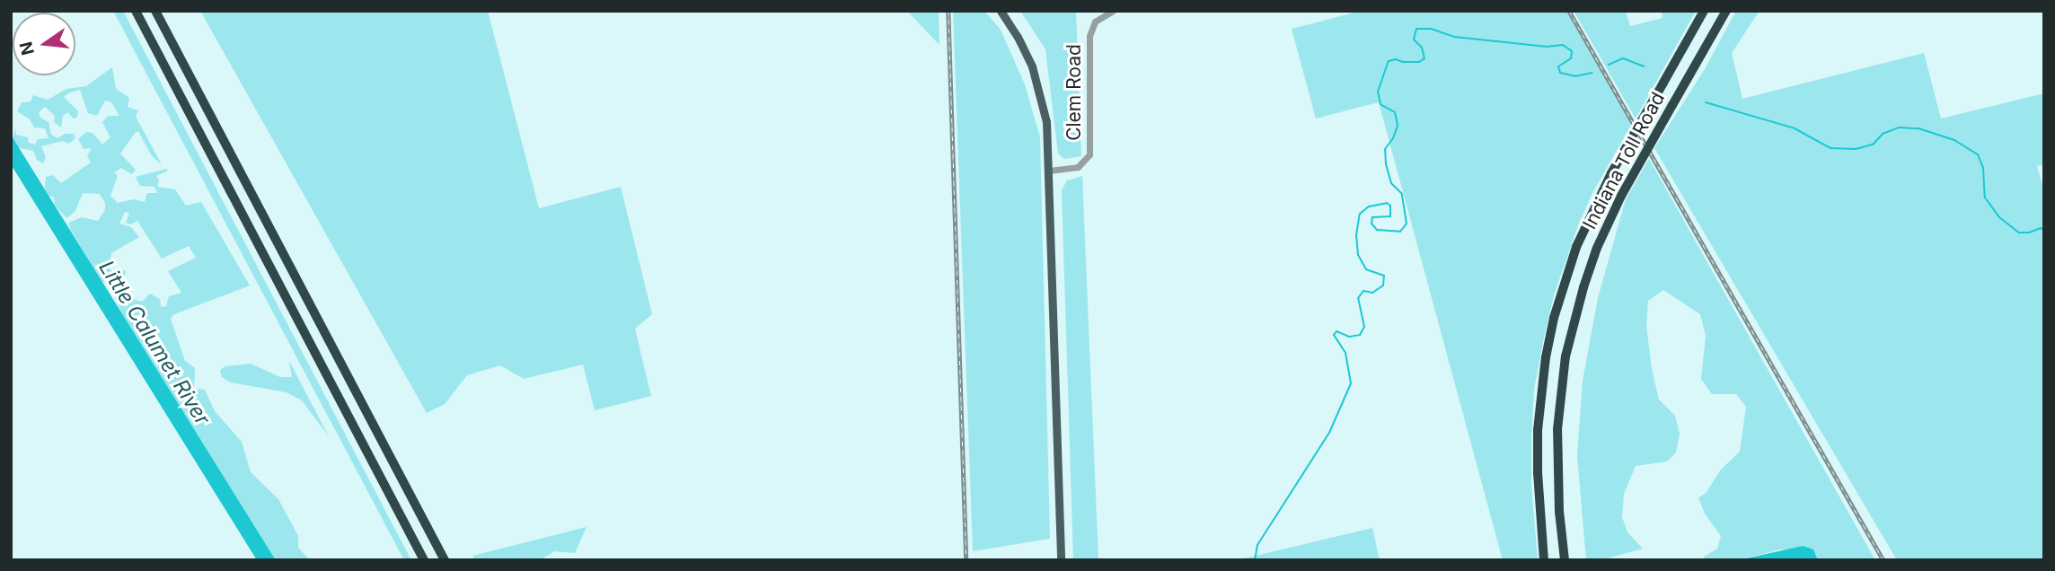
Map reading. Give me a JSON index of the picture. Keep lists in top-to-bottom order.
{
  "streets": {
    "highway": ["Indiana Toll Road"],
    "street": ["Clem Road"]
  },
  "water": ["Little Calumet River"],
  "north": "left"
}
